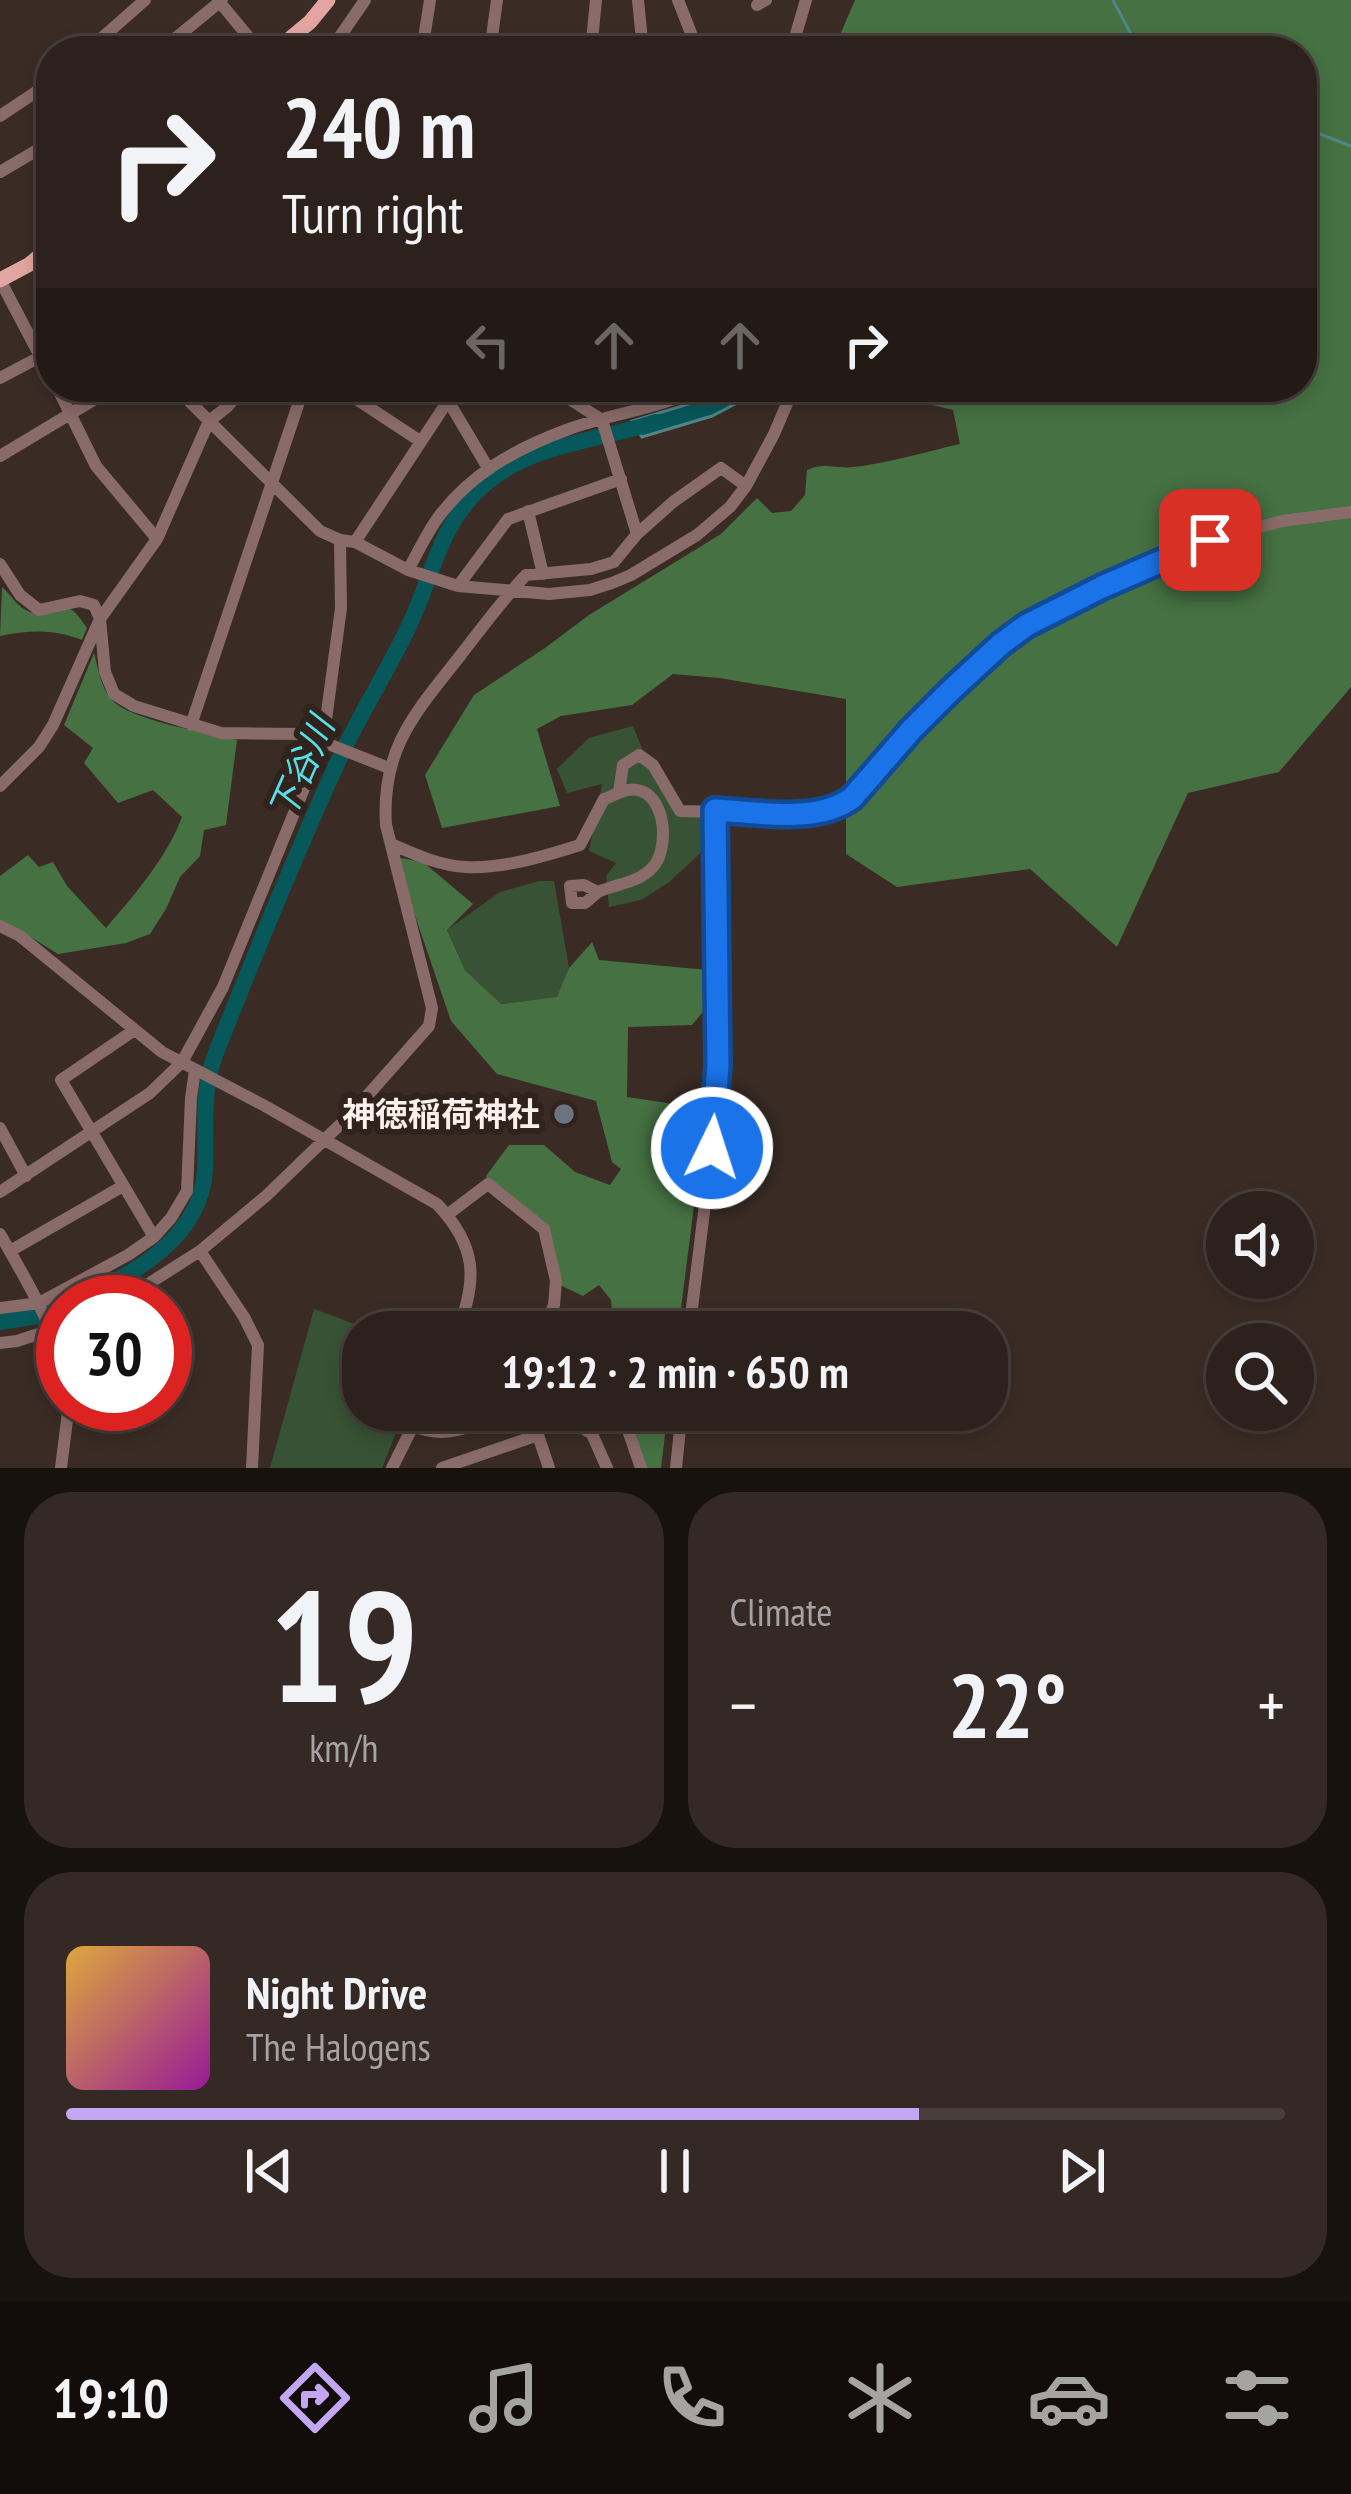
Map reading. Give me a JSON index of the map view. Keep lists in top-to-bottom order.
{
  "water": ["下谷川"],
  "places": ["神徳稲荷神社"],
  "page": {
    "turn": ["240 m", "Turn right"],
    "limit": "30",
    "trip": "19:12 · 2 min · 650 m",
    "tile": [
      ["19", "km/h"],
      "Climate"
    ],
    "heat": ["−", "22°", "+"],
    "song": ["Night Drive", "The Halogens"],
    "tabs": "19:10"
  }
}
